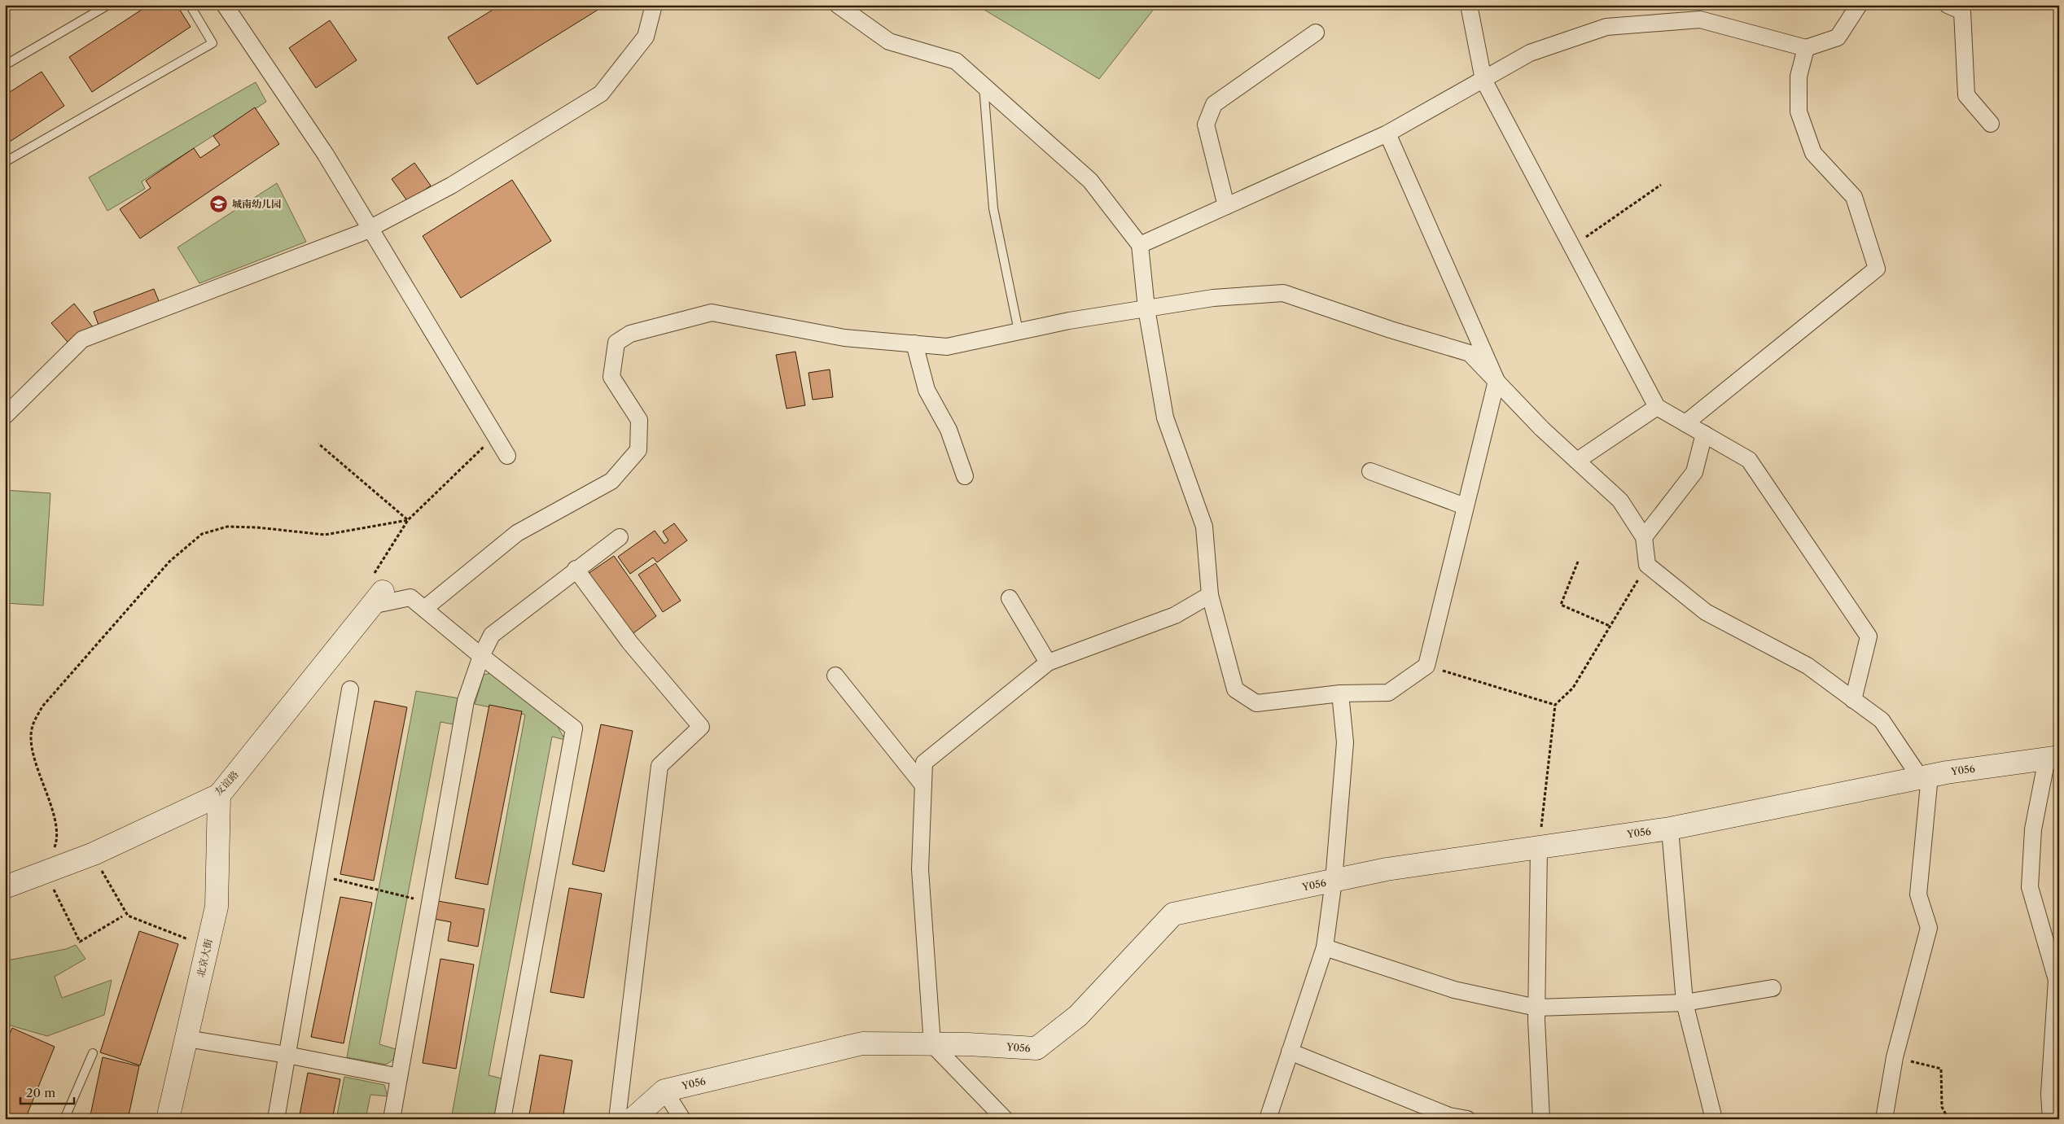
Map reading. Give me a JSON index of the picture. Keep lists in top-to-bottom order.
{
  "streets": {
    "street": ["Y056", "友谊路", "北京大街"]
  },
  "crossings": [
    ["友谊路", "北京大街"]
  ],
  "places": {
    "school or university": ["城南幼儿园"]
  },
  "scale_bar": "20 m"
}
